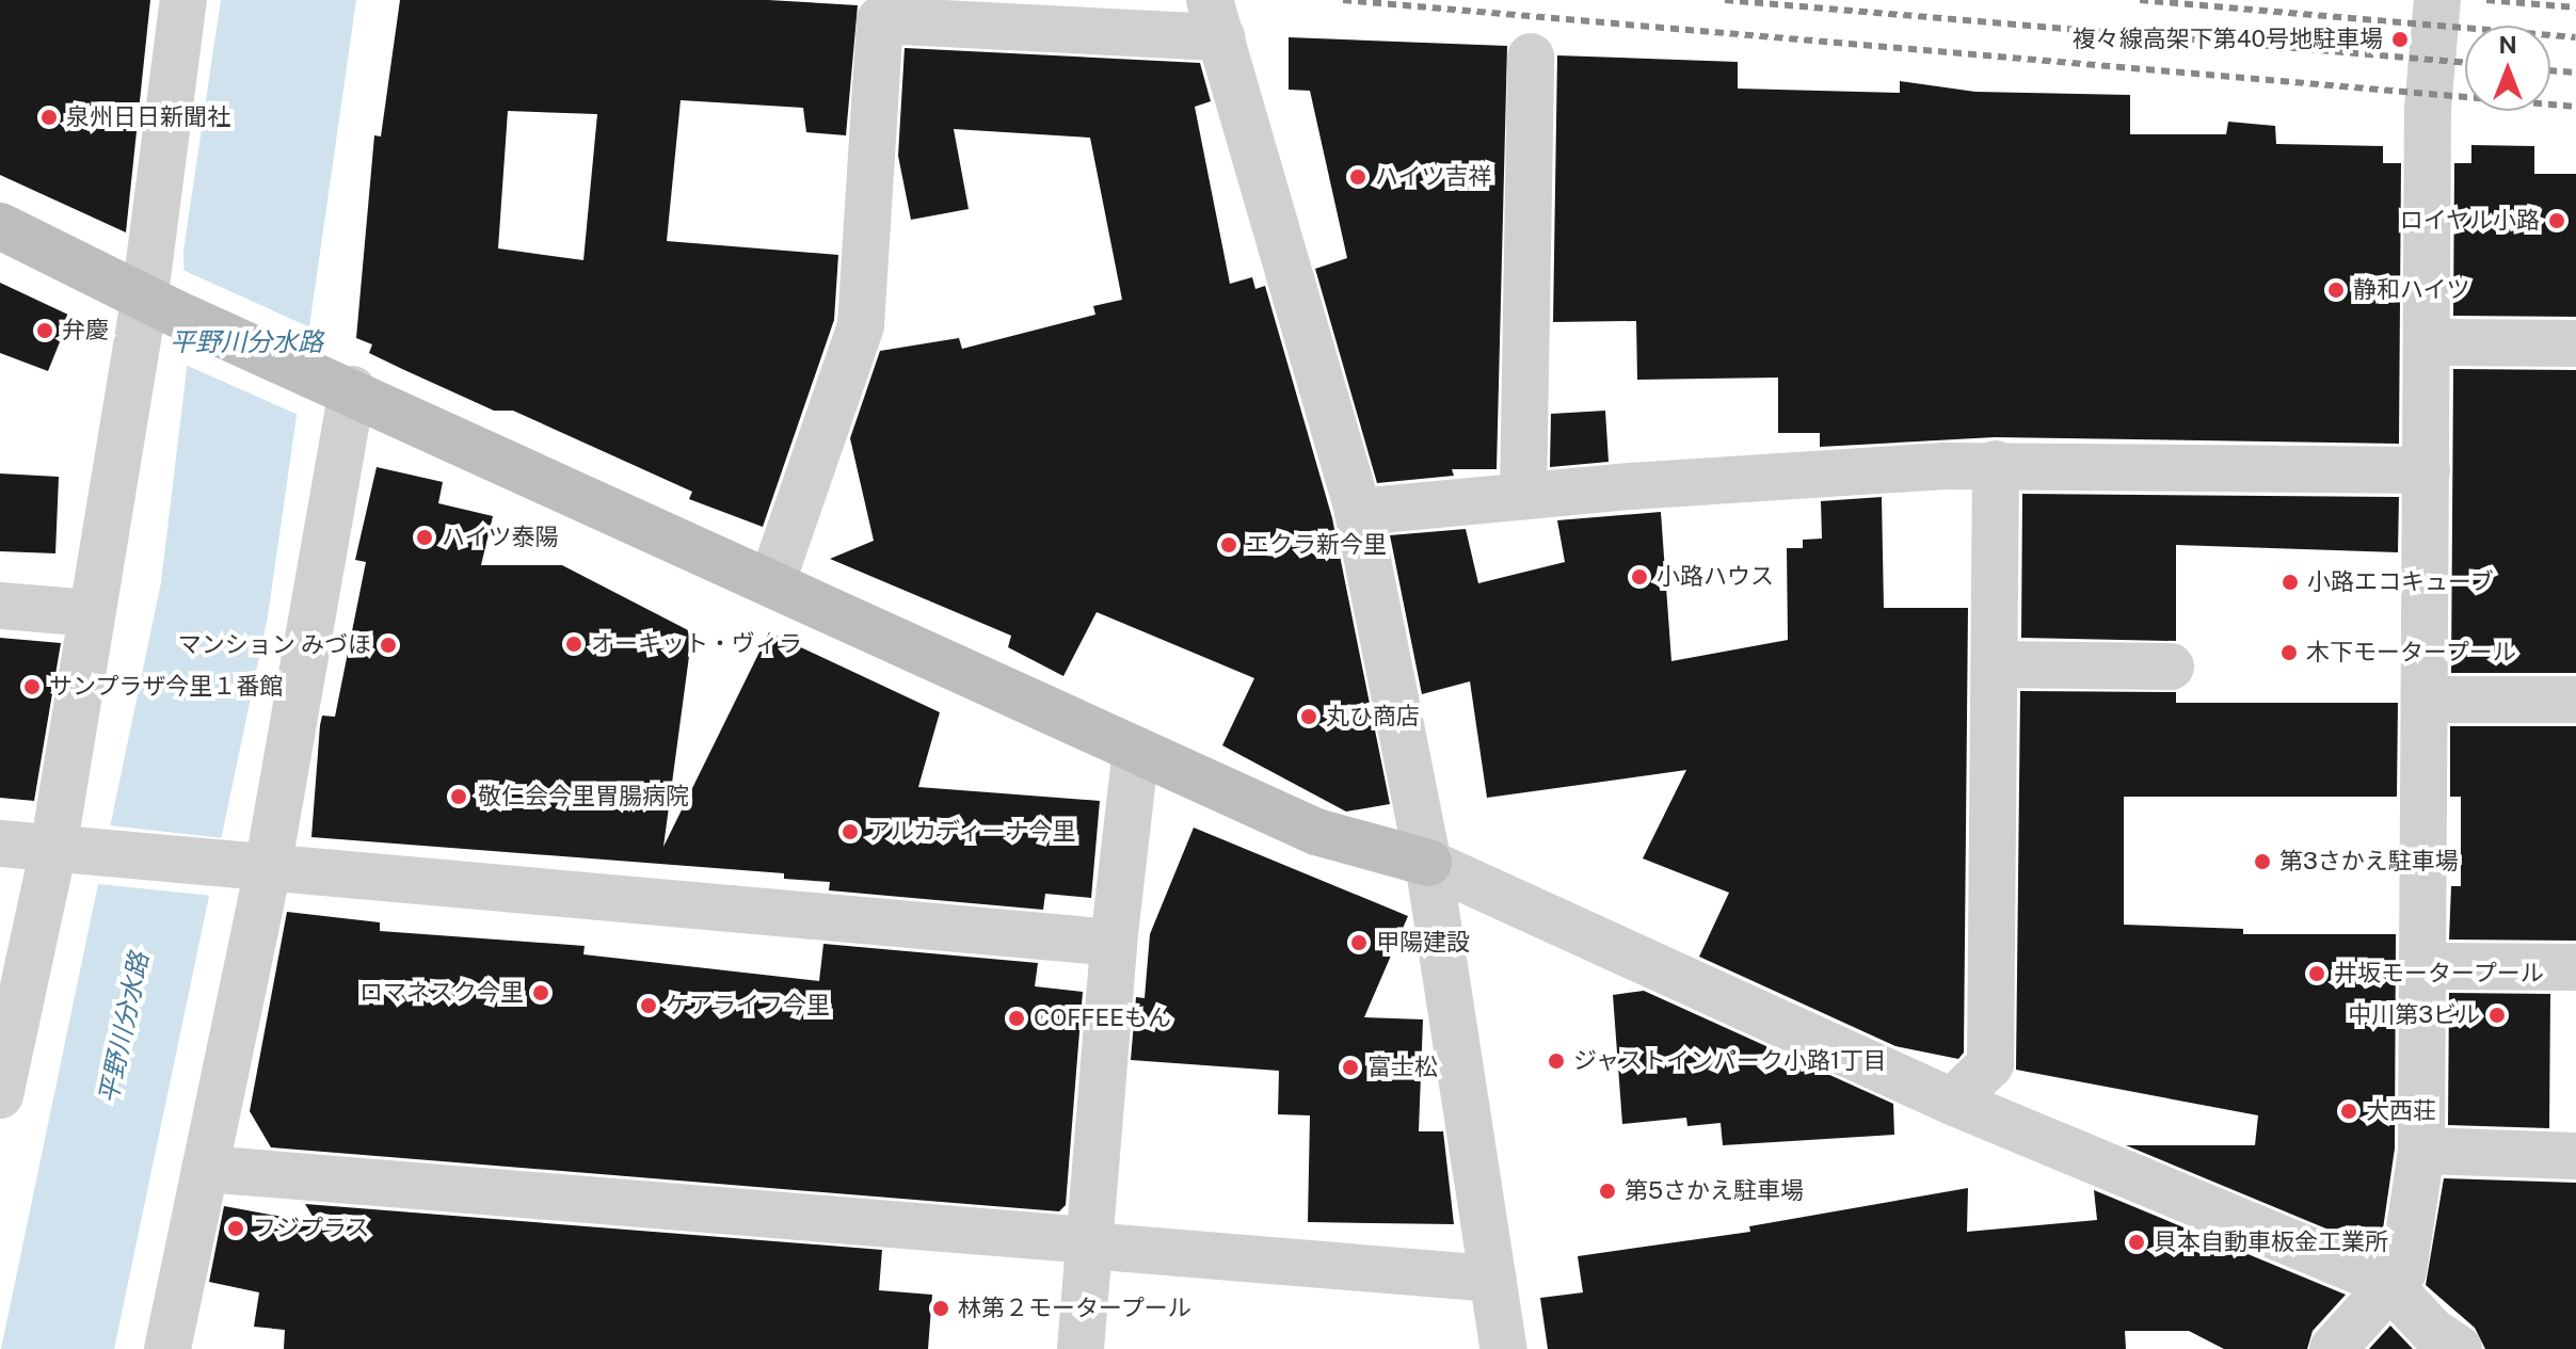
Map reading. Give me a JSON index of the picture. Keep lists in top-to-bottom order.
{
  "water": ["平野川分水路"],
  "places": [
    "複々線高架下第40号地駐車場",
    "泉州日日新聞社",
    "ハイツ吉祥",
    "ロイヤル小路",
    "静和ハイツ",
    "弁慶",
    "ハイツ泰陽",
    "エクラ新今里",
    "小路ハウス",
    "小路エコキューブ",
    "オーキット・ヴィラ",
    "マンション みづほ",
    "木下モータープール",
    "サンプラザ今里１番館",
    "丸ひ商店",
    "敬仁会今里胃腸病院",
    "アルカディーナ今里",
    "第3さかえ駐車場",
    "甲陽建設",
    "井坂モータープール",
    "ロマネスク今里",
    "ケアライフ今里",
    "中川第3ビル",
    "COFFEEもん",
    "ジャストインパーク小路1丁目",
    "富士松",
    "大西荘",
    "第5さかえ駐車場",
    "フジプラス",
    "貝本自動車板金工業所",
    "林第２モータープール"
  ],
  "north": "top"
}
